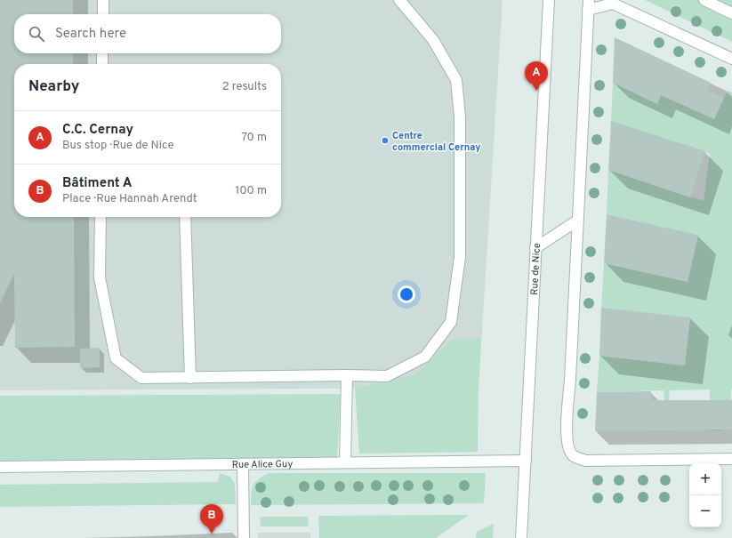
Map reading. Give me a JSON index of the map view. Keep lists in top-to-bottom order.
{
  "streets": {
    "street": ["Rue de Nice", "Rue Alice Guy"]
  },
  "crossings": [
    ["Rue de Nice", "Rue Alice Guy"]
  ],
  "places": ["Centre commercial Cernay"],
  "page": {
    "search": "Search here",
    "pins": ["A", "B"],
    "heading": ["Nearby", "2 results"],
    "list": [
      {
        "mark": "A",
        "name": "C.C. Cernay",
        "note": "Bus stop · Rue de Nice",
        "value": "70 m"
      },
      {
        "mark": "B",
        "name": "Bâtiment A",
        "note": "Place · Rue Hannah Arendt",
        "value": "100 m"
      }
    ],
    "map_buttons": ["+", "−"]
  }
}
